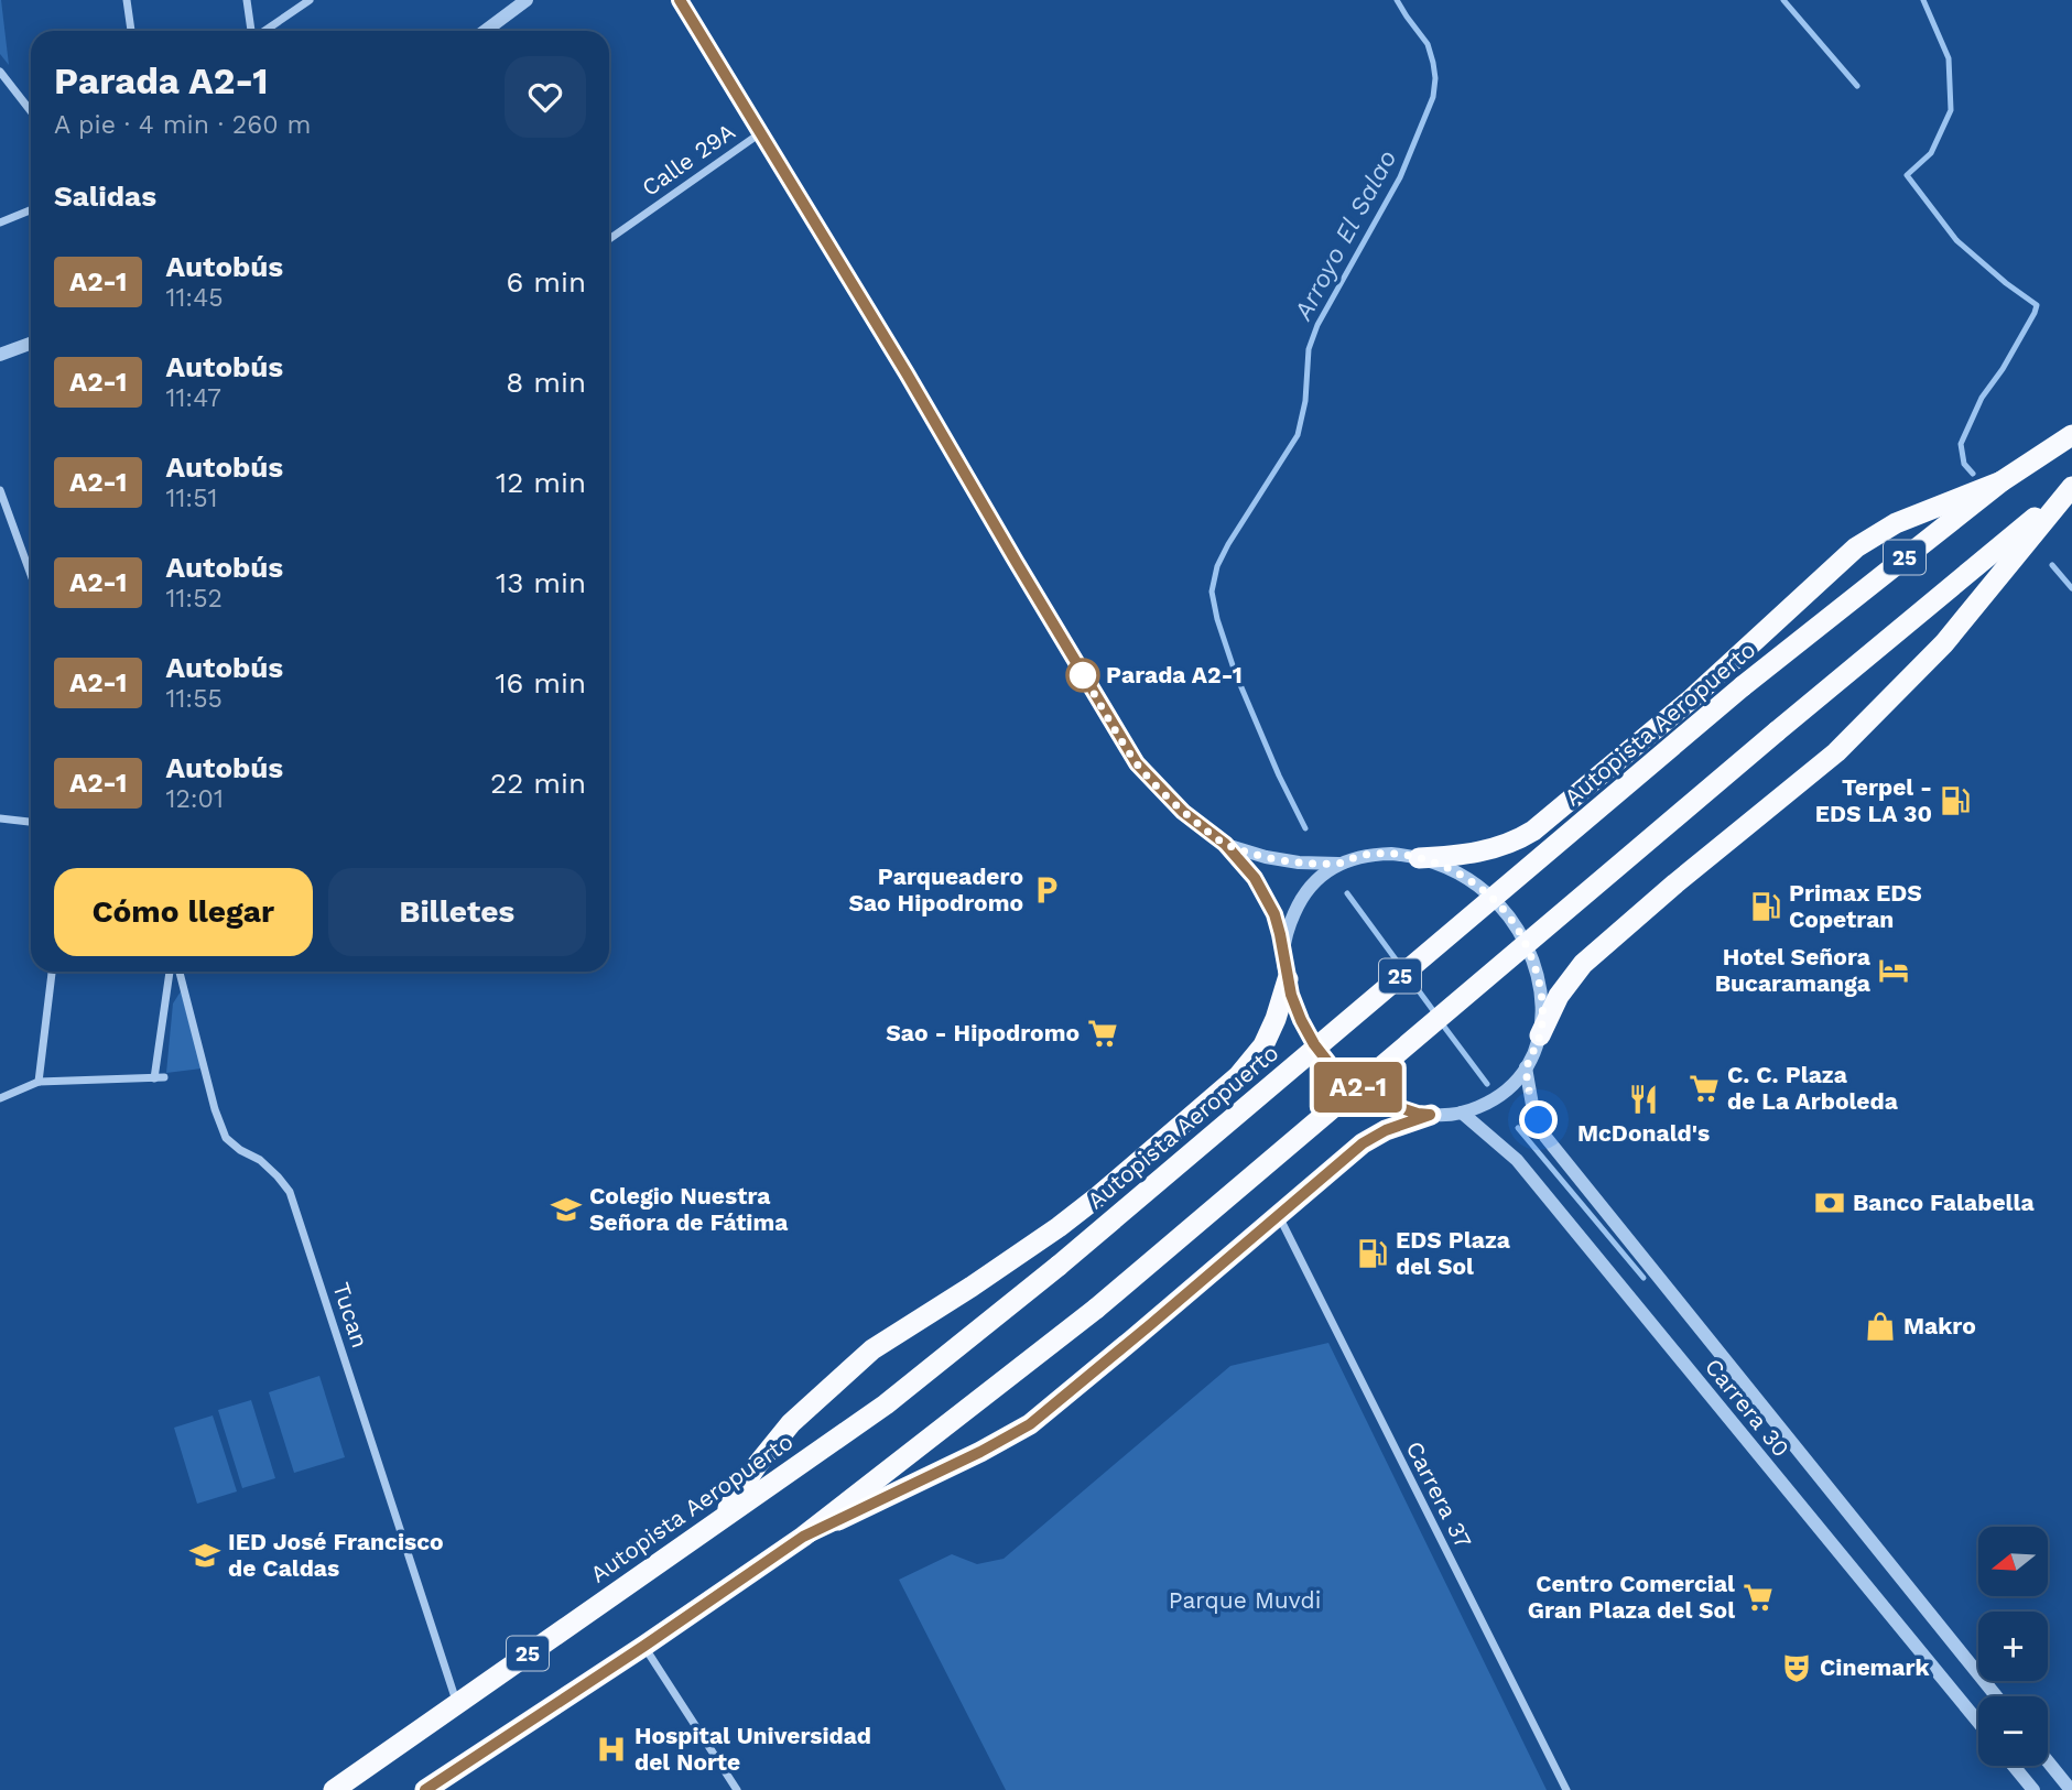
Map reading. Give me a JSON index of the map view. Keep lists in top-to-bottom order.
{
  "streets": {
    "highway": ["25", "Autopista Aeropuerto"],
    "street": [
      "Calle 29A",
      "Tucan",
      "Carrera 30",
      "Carrera 37"
    ]
  },
  "crossings": [
    ["Autopista Aeropuerto", "Tucan"]
  ],
  "water": ["Arroyo El Salao"],
  "parks": ["Parque Muvdi"],
  "places": {
    "other": ["Parada A2-1"],
    "fuel station": ["Terpel - EDS LA 30", "Primax EDS Copetran", "EDS Plaza del Sol"],
    "parking": ["Parqueadero Sao Hipodromo"],
    "hotel": ["Hotel Señora Bucaramanga"],
    "supermarket": ["Sao - Hipodromo", "C. C. Plaza de La Arboleda", "Centro Comercial Gran Plaza del Sol"],
    "restaurant": ["McDonald's"],
    "bank": ["Banco Falabella"],
    "school or university": ["Colegio Nuestra Señora de Fátima", "IED José Francisco de Caldas"],
    "shop": ["Makro"],
    "theatre": ["Cinemark"],
    "hospital": ["Hospital Universidad del Norte"]
  },
  "lines": ["bus line A2-1"],
  "north": "left",
  "page": {
    "on_map": "A2-1",
    "heading": [
      ["Parada A2-1", "A pie · 4 min · 260 m"],
      "Salidas"
    ],
    "list": [
      {
        "mark": "A2-1",
        "name": "Autobús",
        "note": "11:45",
        "value": "6 min"
      },
      {
        "mark": "A2-1",
        "name": "Autobús",
        "note": "11:47",
        "value": "8 min"
      },
      {
        "mark": "A2-1",
        "name": "Autobús",
        "note": "11:51",
        "value": "12 min"
      },
      {
        "mark": "A2-1",
        "name": "Autobús",
        "note": "11:52",
        "value": "13 min"
      },
      {
        "mark": "A2-1",
        "name": "Autobús",
        "note": "11:55",
        "value": "16 min"
      },
      {
        "mark": "A2-1",
        "name": "Autobús",
        "note": "12:01",
        "value": "22 min"
      }
    ],
    "buttons": ["Cómo llegar", "Billetes"],
    "map_buttons": ["+", "−"]
  }
}
